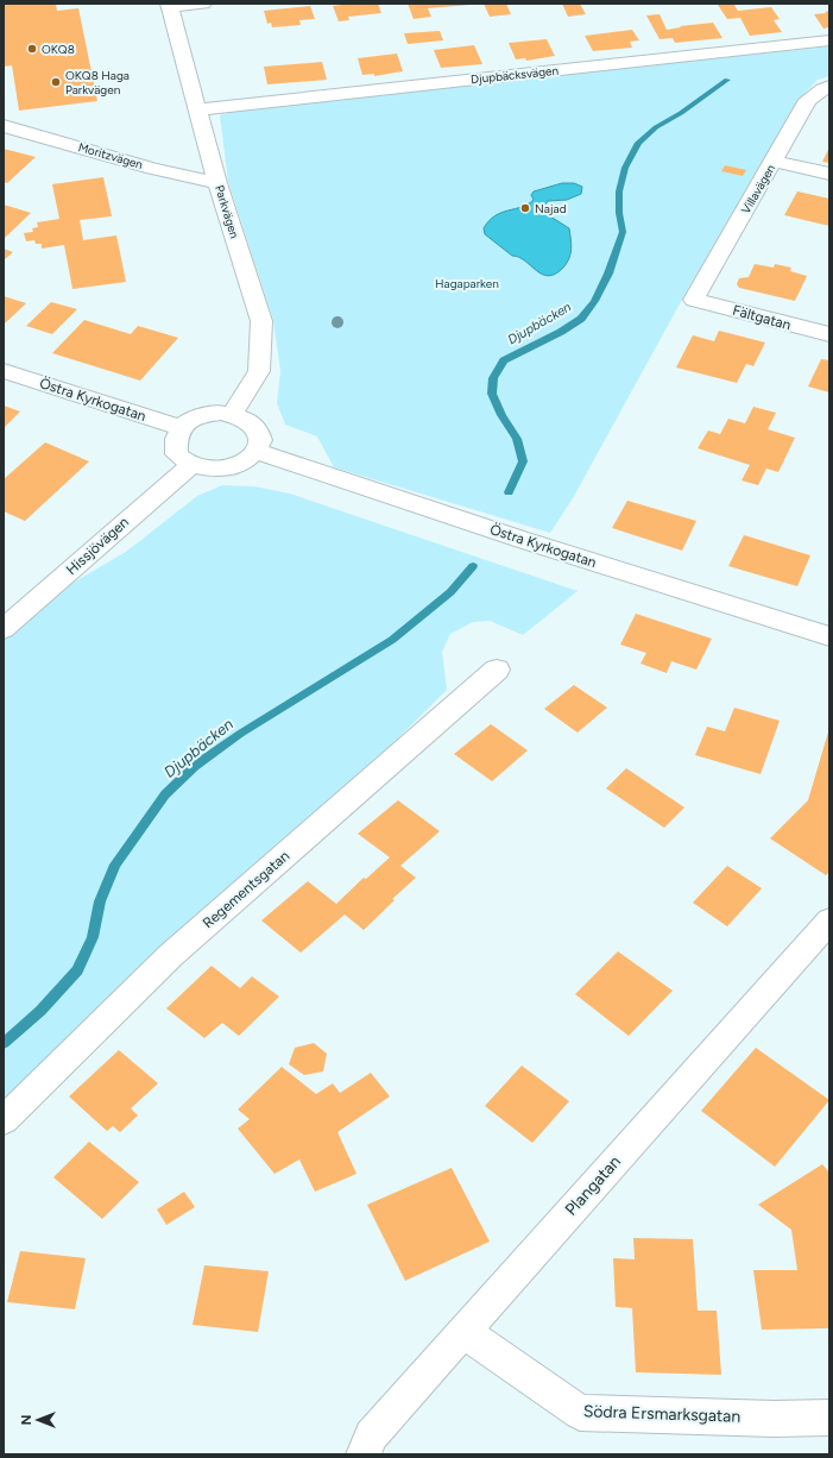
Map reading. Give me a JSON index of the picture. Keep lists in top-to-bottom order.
{
  "streets": {
    "street": [
      "Djupbäcksvägen",
      "Moritzvägen",
      "Villavägen",
      "Parkvägen",
      "Fältgatan",
      "Östra Kyrkogatan",
      "Hissjövägen",
      "Regementsgatan",
      "Plangatan",
      "Södra Ersmarksgatan"
    ]
  },
  "crossings": [
    ["Djupbäcksvägen", "Parkvägen"],
    ["Moritzvägen", "Parkvägen"],
    ["Villavägen", "Fältgatan"],
    ["Parkvägen", "Östra Kyrkogatan"],
    ["Parkvägen", "Hissjövägen"],
    ["Östra Kyrkogatan", "Hissjövägen"],
    ["Plangatan", "Södra Ersmarksgatan"]
  ],
  "water": ["Djupbäcken"],
  "parks": ["Hagaparken"],
  "places": ["OKQ8", "OKQ8 Haga Parkvägen", "Najad"],
  "north": "left"
}
